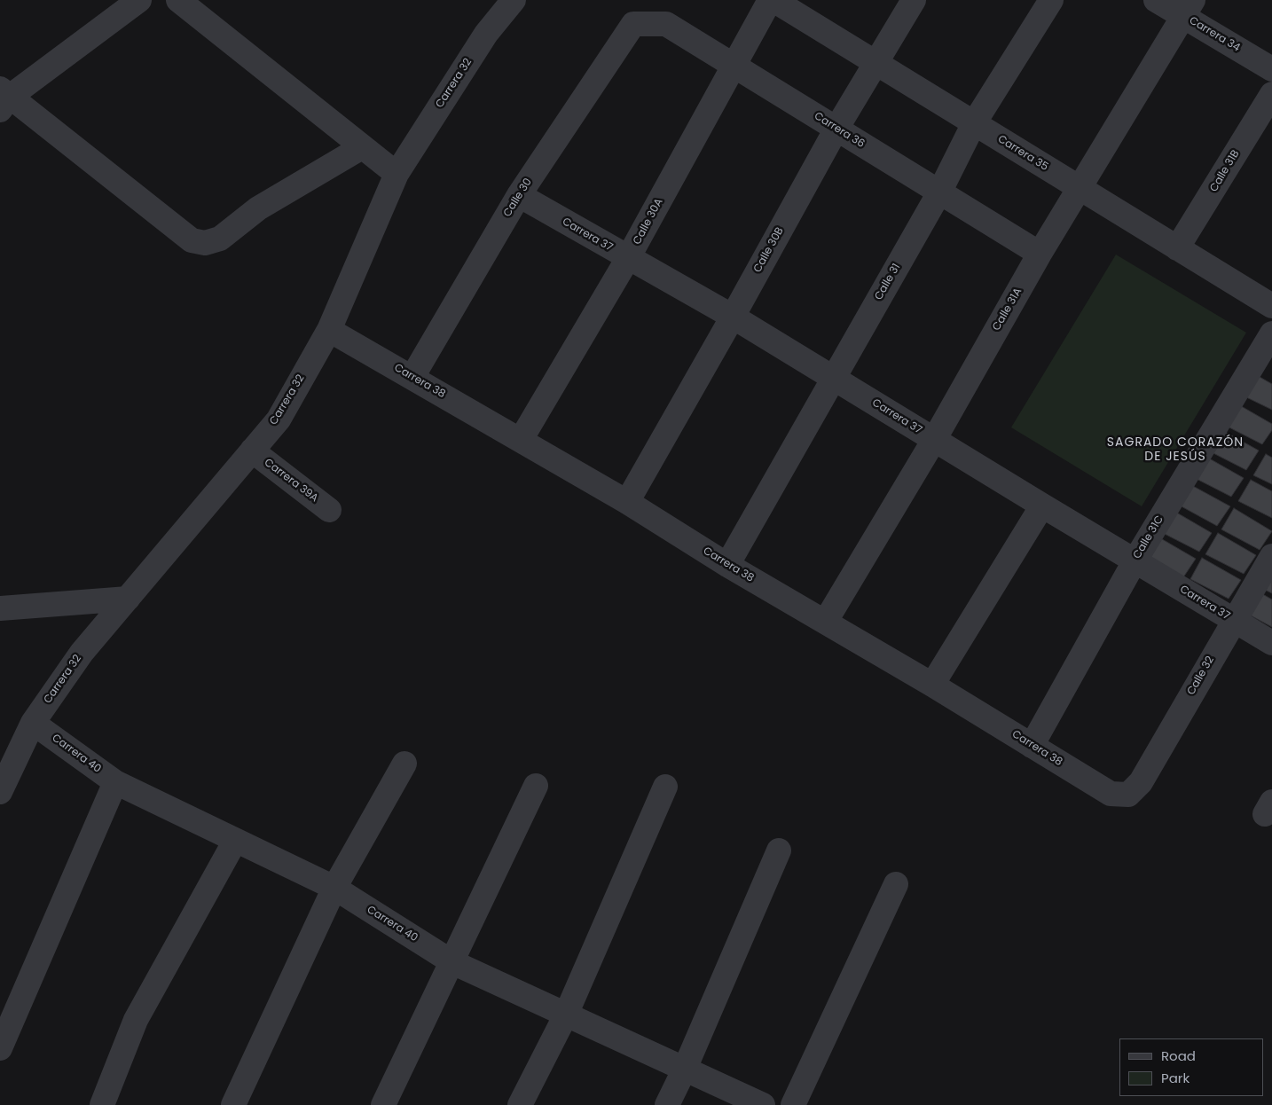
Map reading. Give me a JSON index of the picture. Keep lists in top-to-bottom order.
{
  "streets": {
    "street": [
      "Carrera 34",
      "Carrera 32",
      "Carrera 36",
      "Carrera 35",
      "Calle 31B",
      "Calle 30",
      "Calle 30A",
      "Carrera 37",
      "Calle 30B",
      "Calle 31",
      "Calle 31A",
      "Carrera 38",
      "Carrera 39A",
      "Calle 31C",
      "Calle 32",
      "Carrera 40"
    ]
  },
  "crossings": [
    ["Carrera 34", "Calle 31A"],
    ["Carrera 32", "Carrera 38"],
    ["Carrera 32", "Carrera 39A"],
    ["Carrera 32", "Carrera 40"],
    ["Carrera 36", "Calle 30"],
    ["Carrera 36", "Calle 30A"],
    ["Carrera 36", "Calle 30B"],
    ["Carrera 36", "Calle 31"],
    ["Carrera 36", "Calle 31A"],
    ["Carrera 35", "Calle 31B"],
    ["Carrera 35", "Calle 30A"],
    ["Carrera 35", "Calle 30B"],
    ["Carrera 35", "Calle 31"],
    ["Carrera 35", "Calle 31A"],
    ["Calle 30", "Carrera 37"],
    ["Calle 30", "Carrera 38"],
    ["Calle 30A", "Carrera 37"],
    ["Calle 30A", "Carrera 38"],
    ["Carrera 37", "Calle 30B"],
    ["Carrera 37", "Calle 31"],
    ["Carrera 37", "Calle 31A"],
    ["Carrera 37", "Calle 31C"],
    ["Carrera 37", "Calle 32"],
    ["Calle 30B", "Carrera 38"],
    ["Calle 31", "Carrera 38"],
    ["Calle 31A", "Carrera 38"],
    ["Carrera 38", "Calle 31C"],
    ["Carrera 38", "Calle 32"]
  ],
  "districts": ["SAGRADO CORAZÓN DE JESÚS"],
  "legend": ["Road", "Park"]
}
